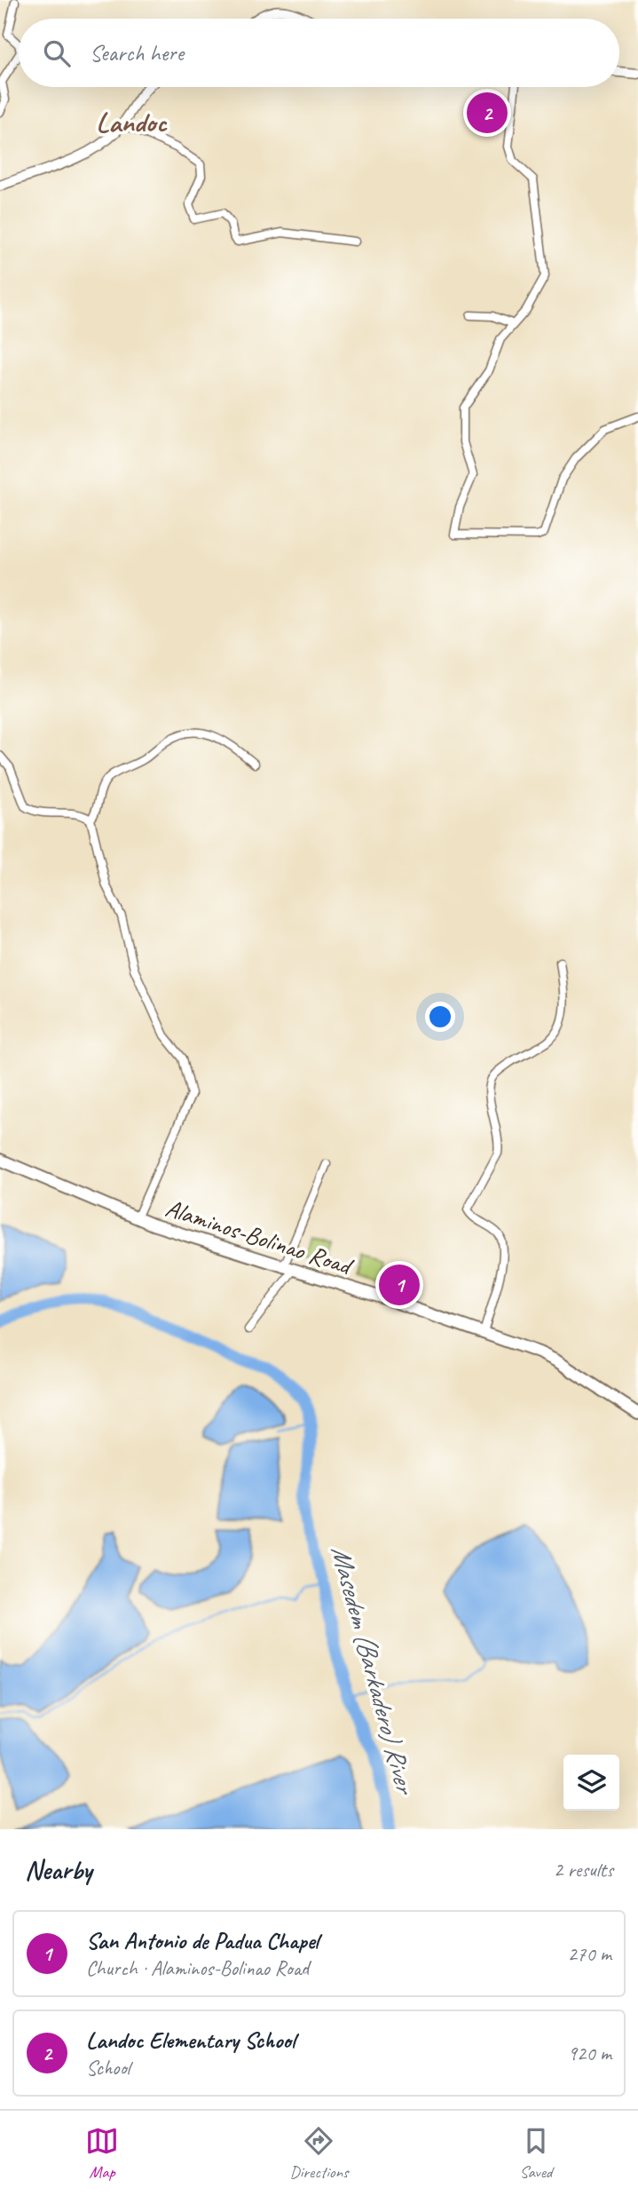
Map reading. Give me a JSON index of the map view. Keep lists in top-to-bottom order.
{
  "streets": {
    "main road": ["Alaminos-Bolinao Road"]
  },
  "districts": ["Landoc"],
  "water": ["Masedem (Barkadero) River"],
  "page": {
    "search": "Search here",
    "pins": ["2", "1"],
    "heading": ["Nearby", "2 results"],
    "list": [
      {
        "mark": "1",
        "name": "San Antonio de Padua Chapel",
        "note": "Church · Alaminos-Bolinao Road",
        "value": "270 m"
      },
      {
        "mark": "2",
        "name": "Landoc Elementary School",
        "note": "School",
        "value": "920 m"
      }
    ],
    "nav": ["Map", "Directions", "Saved"]
  }
}
